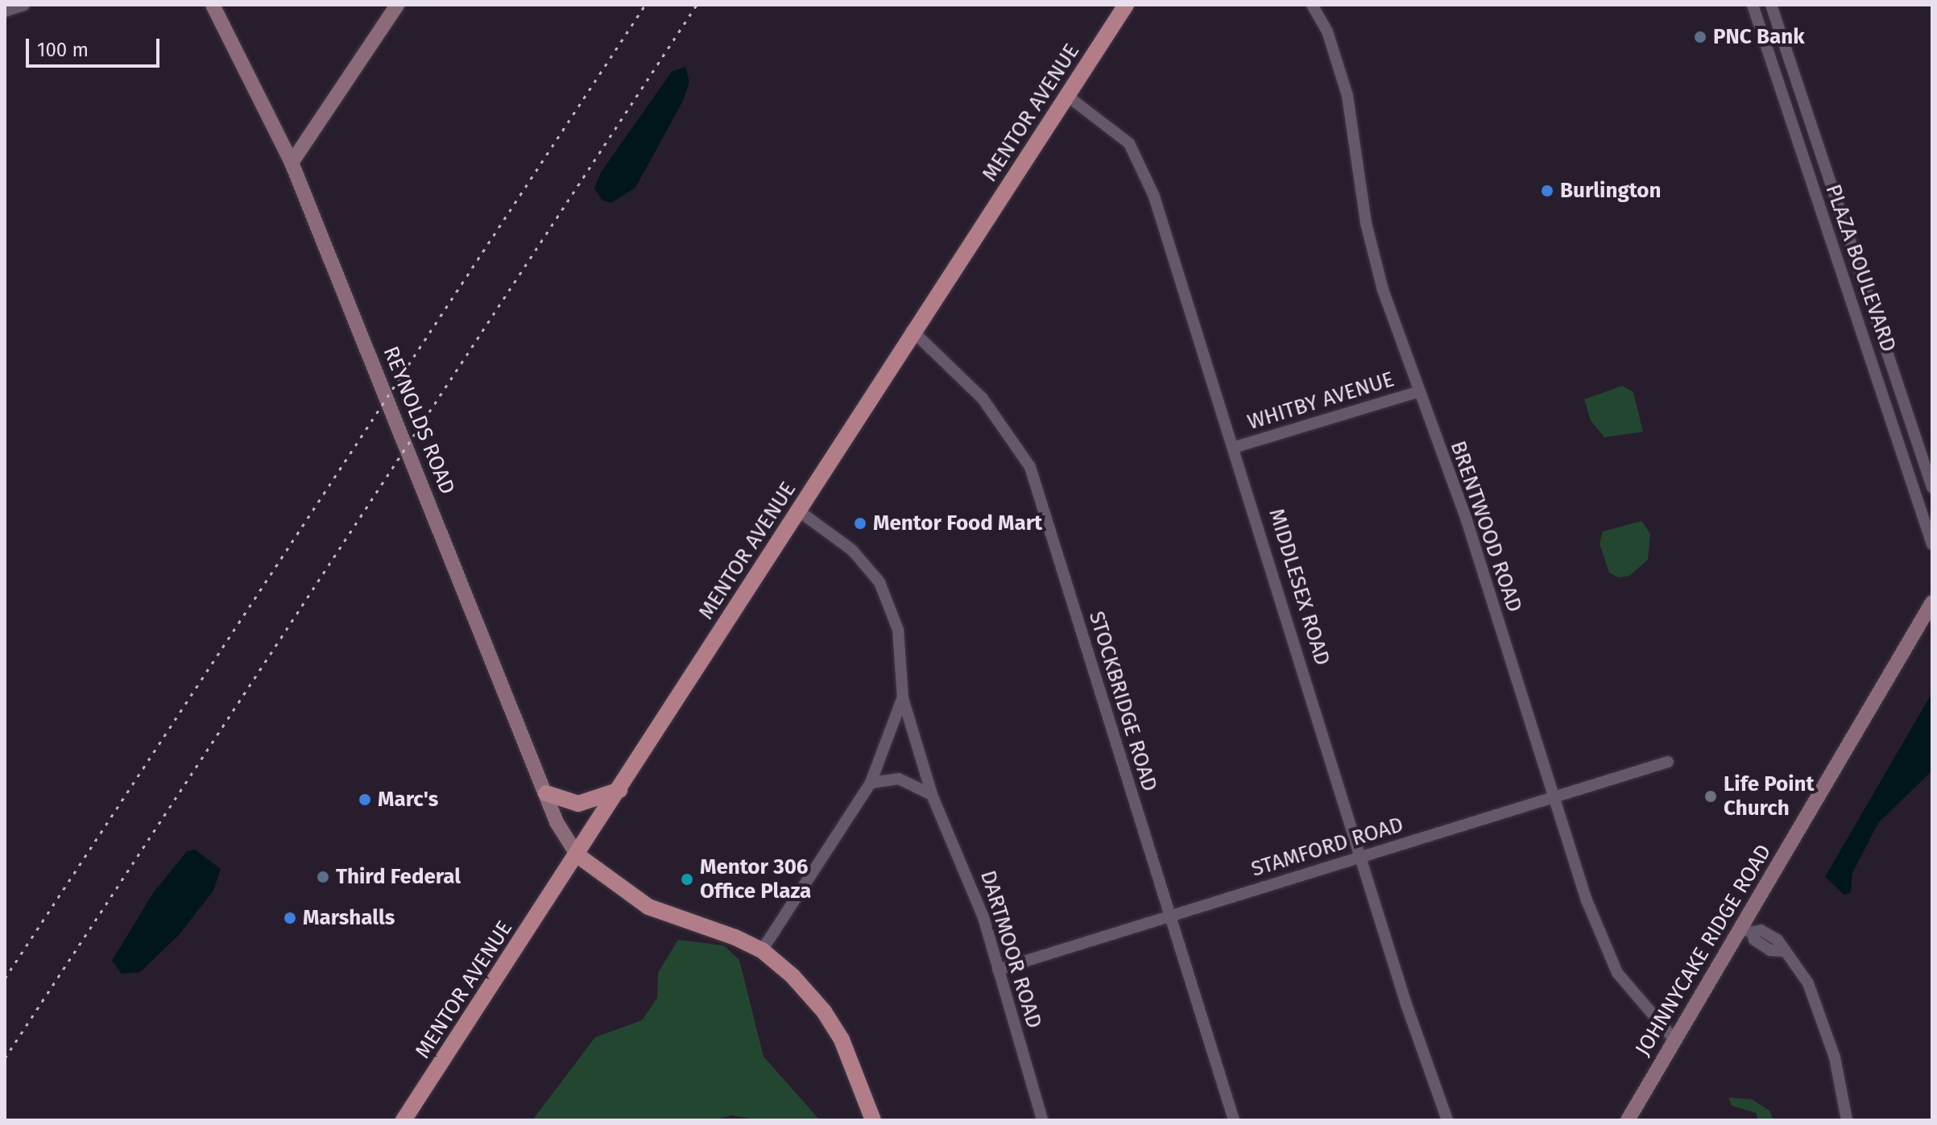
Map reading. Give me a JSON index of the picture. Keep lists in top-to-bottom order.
{
  "streets": {
    "main road": ["MENTOR AVENUE", "REYNOLDS ROAD", "JOHNNYCAKE RIDGE ROAD"],
    "street": [
      "PLAZA BOULEVARD",
      "WHITBY AVENUE",
      "BRENTWOOD ROAD",
      "MIDDLESEX ROAD",
      "STOCKBRIDGE ROAD",
      "STAMFORD ROAD",
      "DARTMOOR ROAD"
    ]
  },
  "crossings": [
    ["MENTOR AVENUE", "REYNOLDS ROAD"],
    ["MENTOR AVENUE", "MIDDLESEX ROAD"],
    ["MENTOR AVENUE", "STOCKBRIDGE ROAD"],
    ["MENTOR AVENUE", "DARTMOOR ROAD"],
    ["WHITBY AVENUE", "BRENTWOOD ROAD"],
    ["WHITBY AVENUE", "MIDDLESEX ROAD"],
    ["BRENTWOOD ROAD", "STAMFORD ROAD"],
    ["BRENTWOOD ROAD", "JOHNNYCAKE RIDGE ROAD"],
    ["MIDDLESEX ROAD", "STAMFORD ROAD"],
    ["STOCKBRIDGE ROAD", "STAMFORD ROAD"],
    ["STAMFORD ROAD", "DARTMOOR ROAD"]
  ],
  "places": [
    "PNC Bank",
    "Burlington",
    "Mentor Food Mart",
    "Life Point Church",
    "Marc's",
    "Third Federal",
    "Mentor 306 Office Plaza",
    "Marshalls"
  ],
  "scale_bar": "100 m"
}
